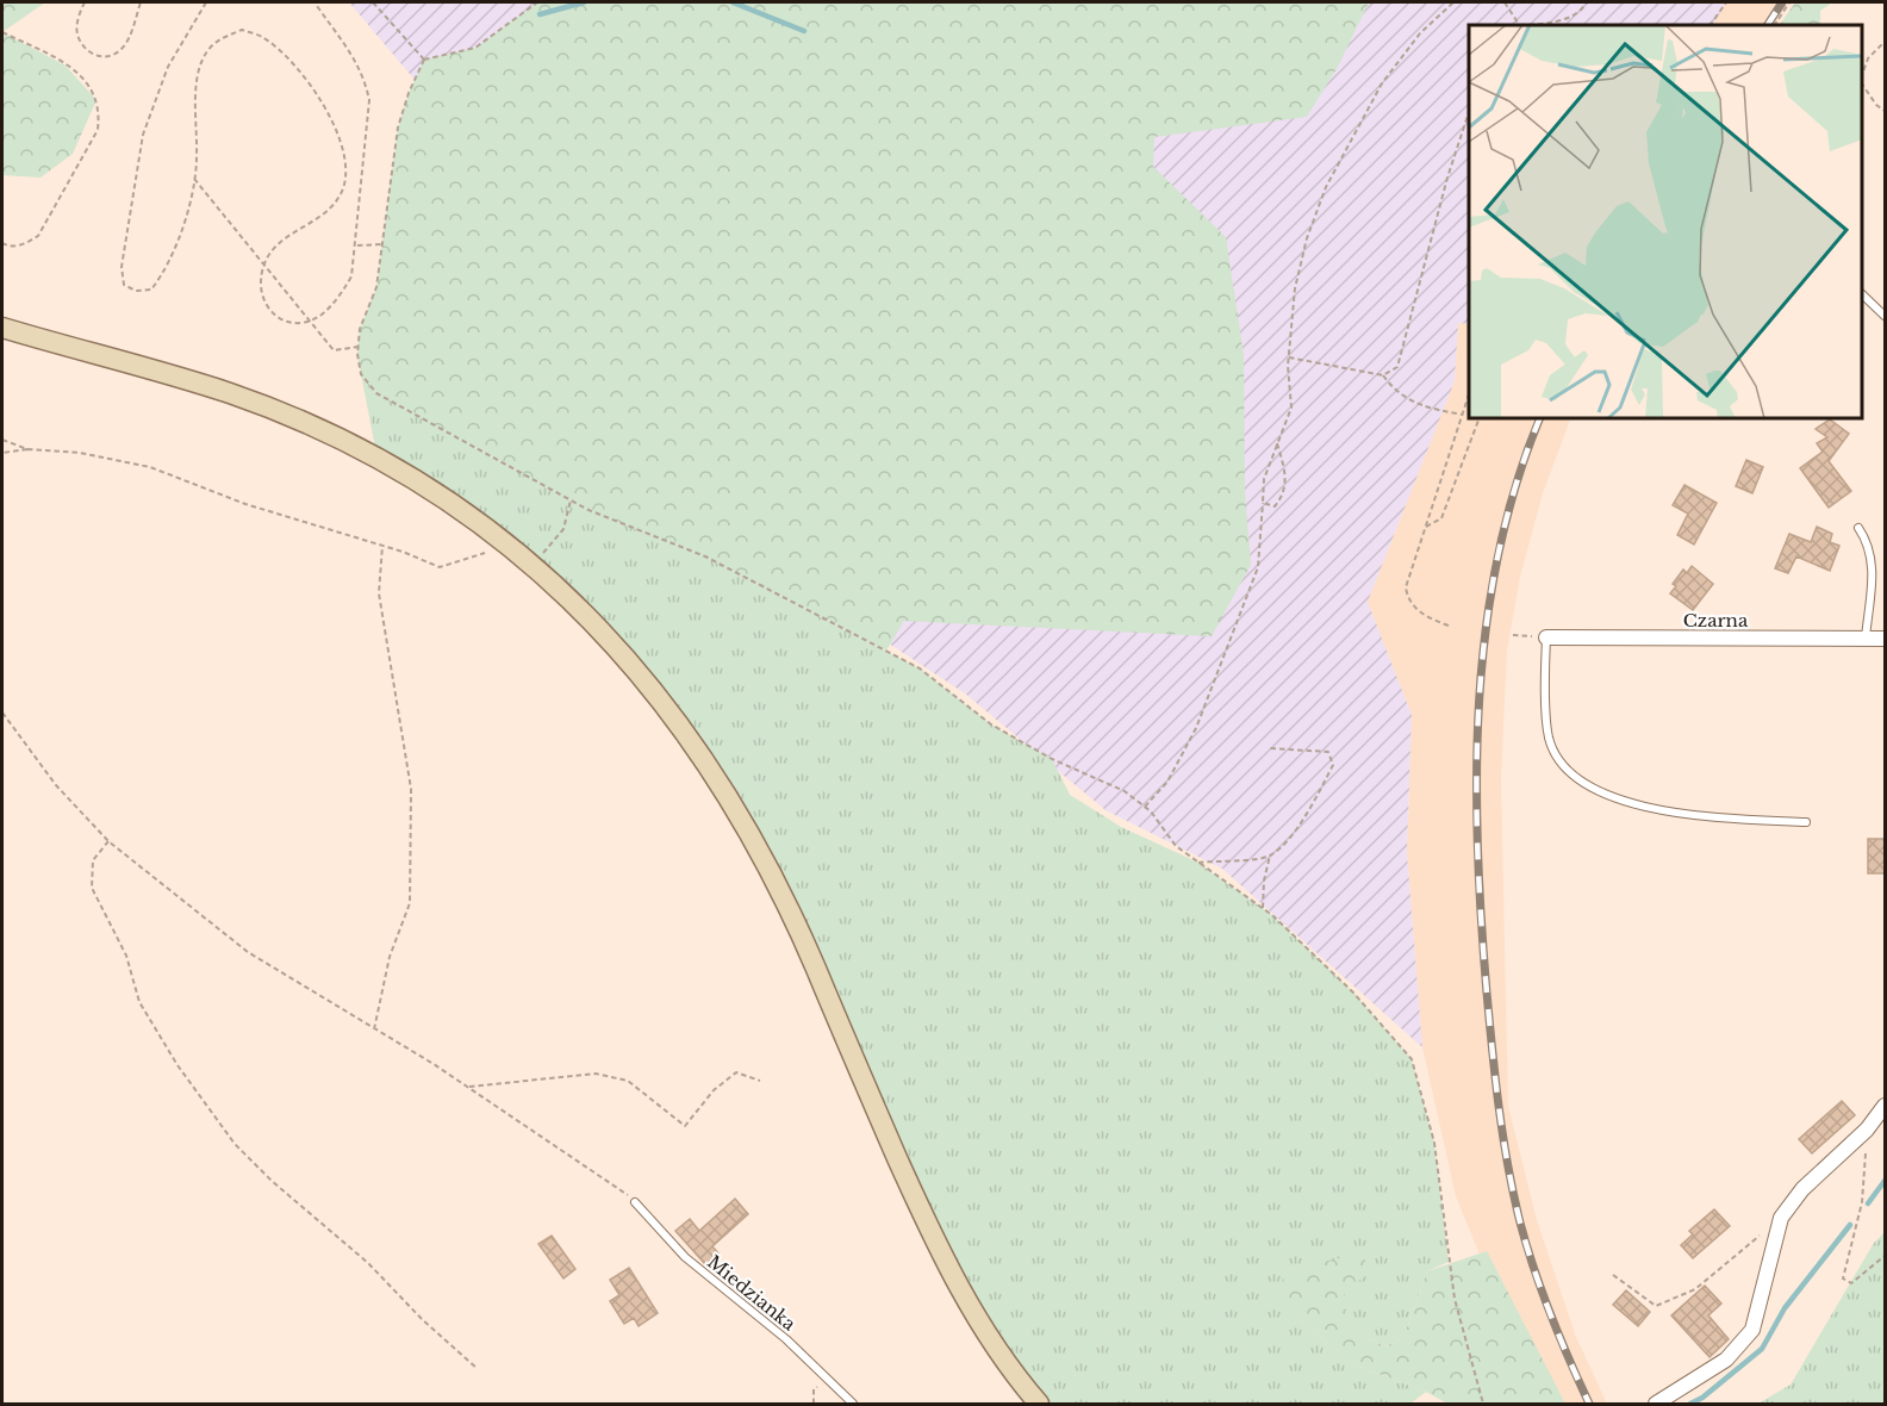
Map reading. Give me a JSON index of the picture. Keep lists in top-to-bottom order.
{
  "streets": {
    "street": ["Czarna"],
    "lane": ["Miedzianka"]
  }
}
